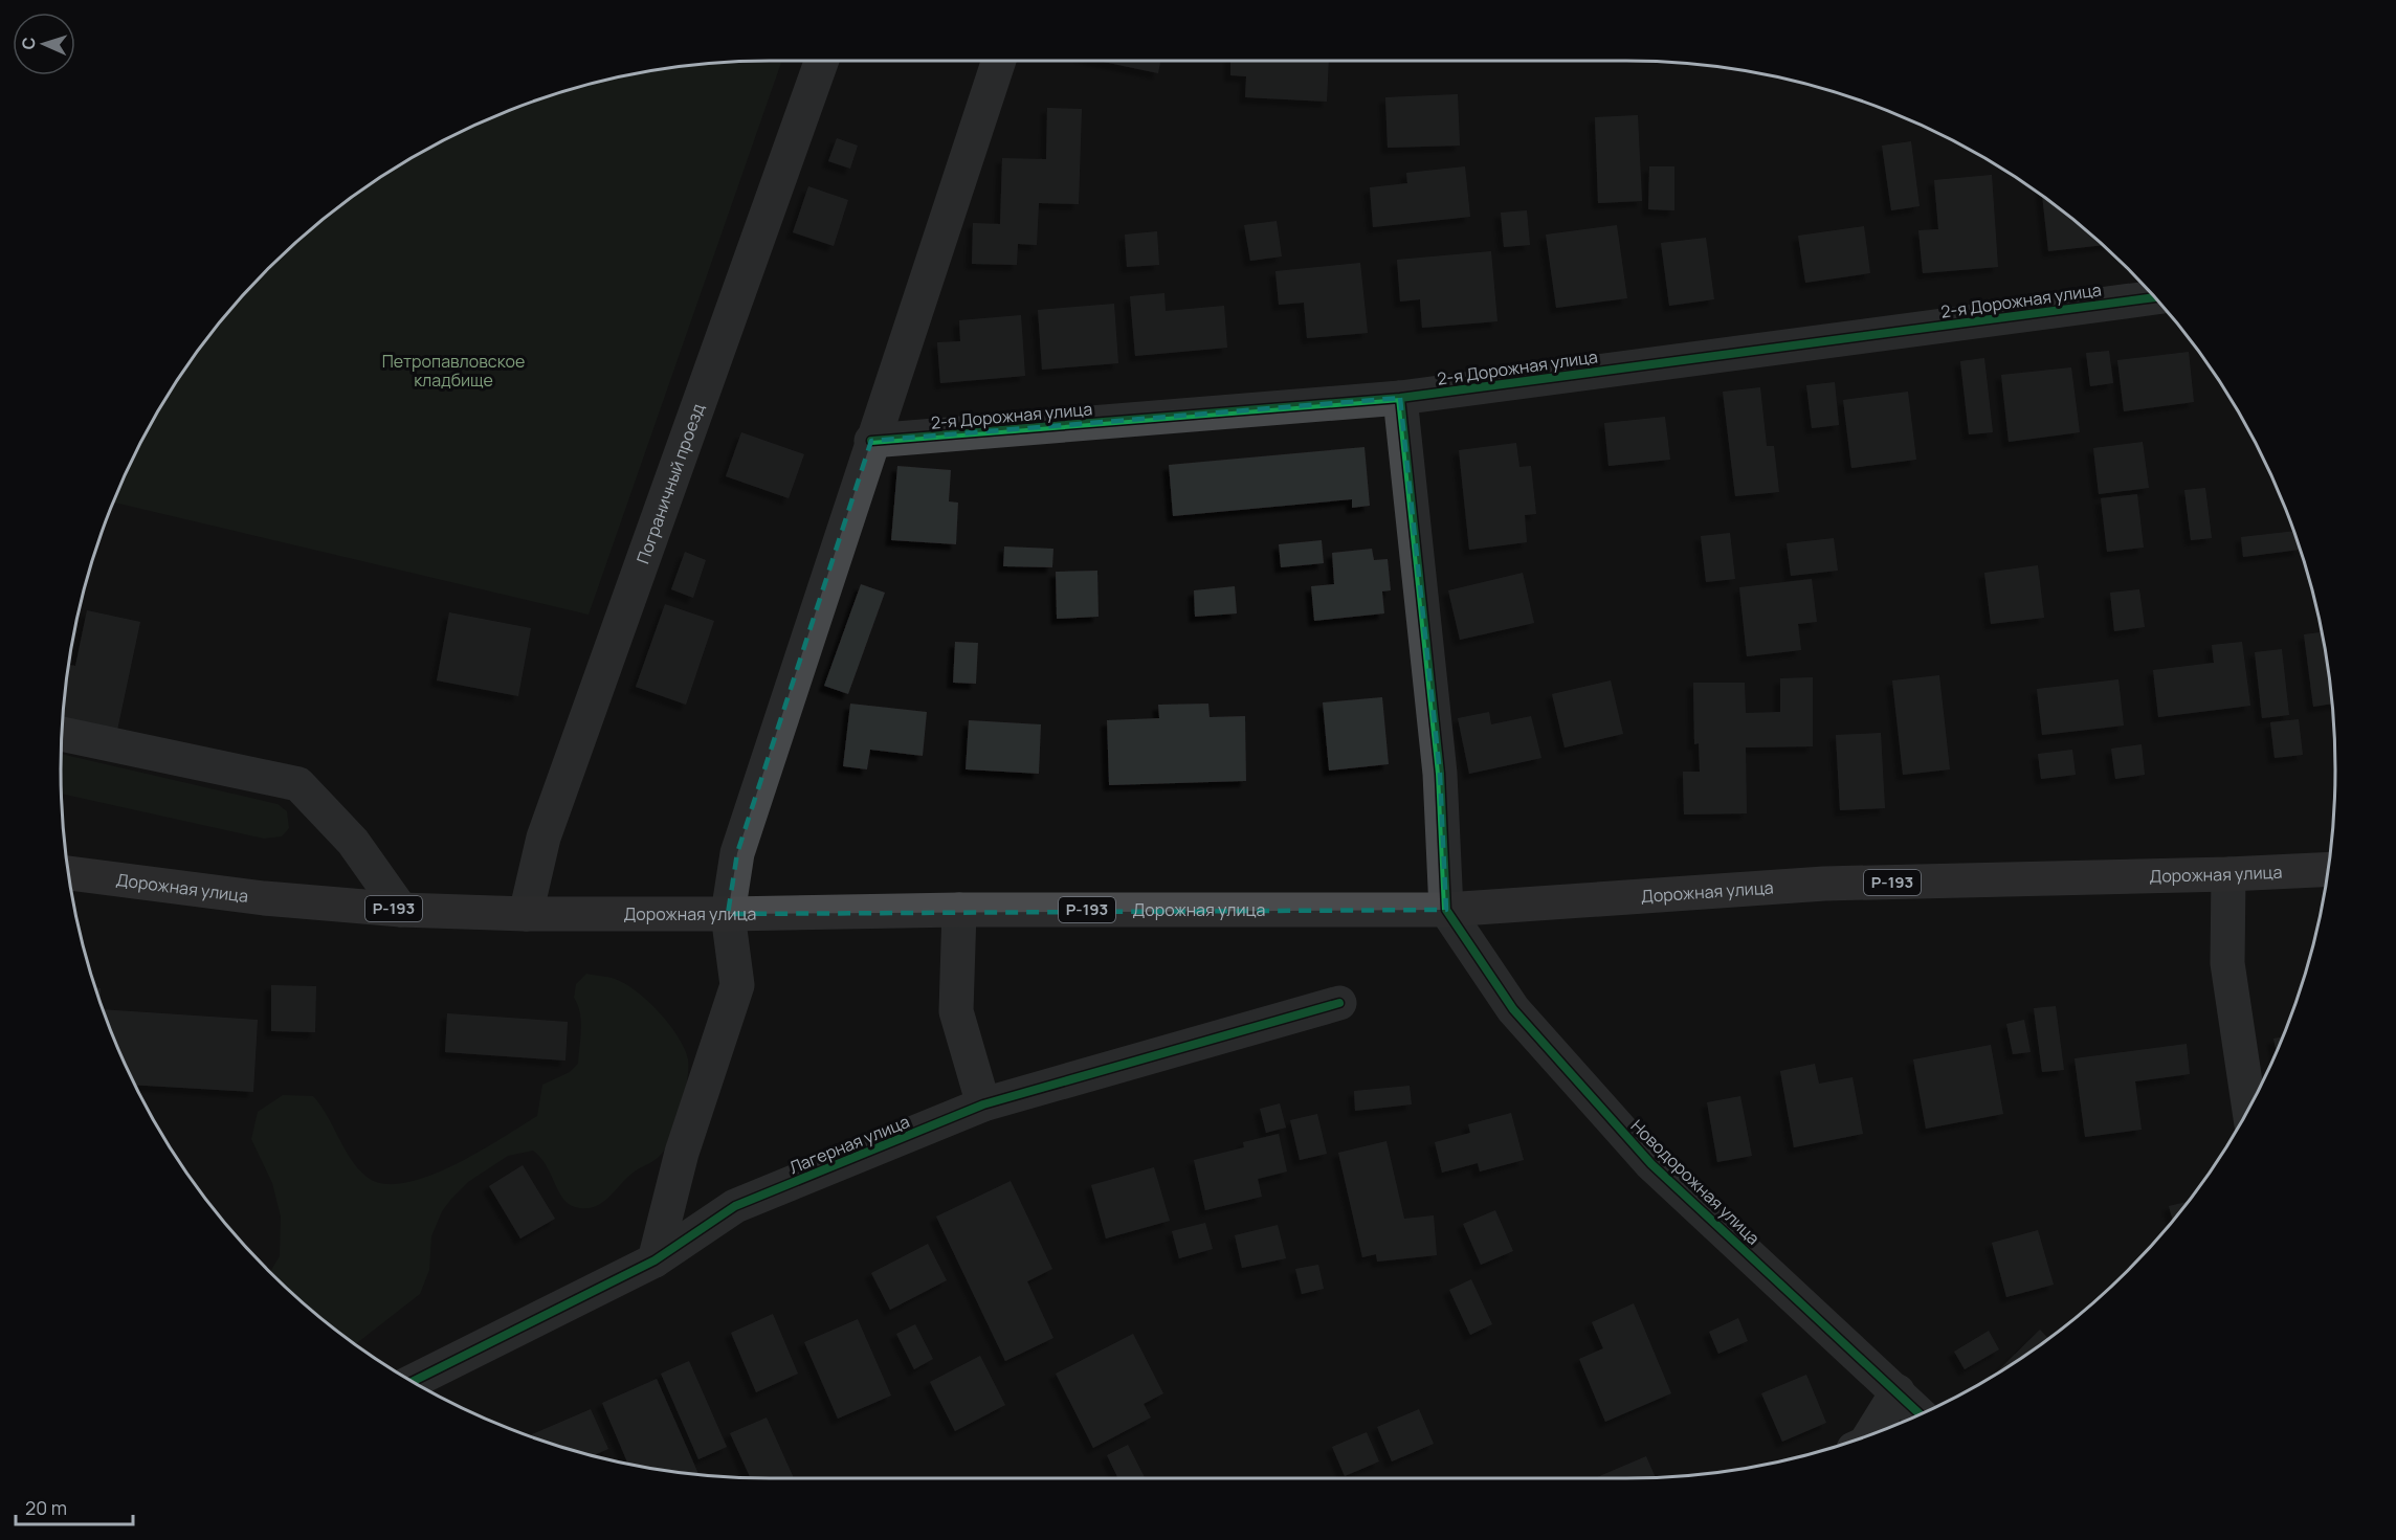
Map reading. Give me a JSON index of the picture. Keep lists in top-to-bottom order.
{
  "streets": {
    "main road": ["Дорожная улица", "Р-193"],
    "street": [
      "2-я Дорожная улица",
      "Пограничный проезд",
      "Лагерная улица",
      "Новодорожная улица"
    ]
  },
  "crossings": [
    ["Пограничный проезд", "Дорожная улица"],
    ["Дорожная улица", "Новодорожная улица"]
  ],
  "parks": ["Петропавловское кладбище"],
  "scale_bar": "20 m",
  "north": "left"
}
